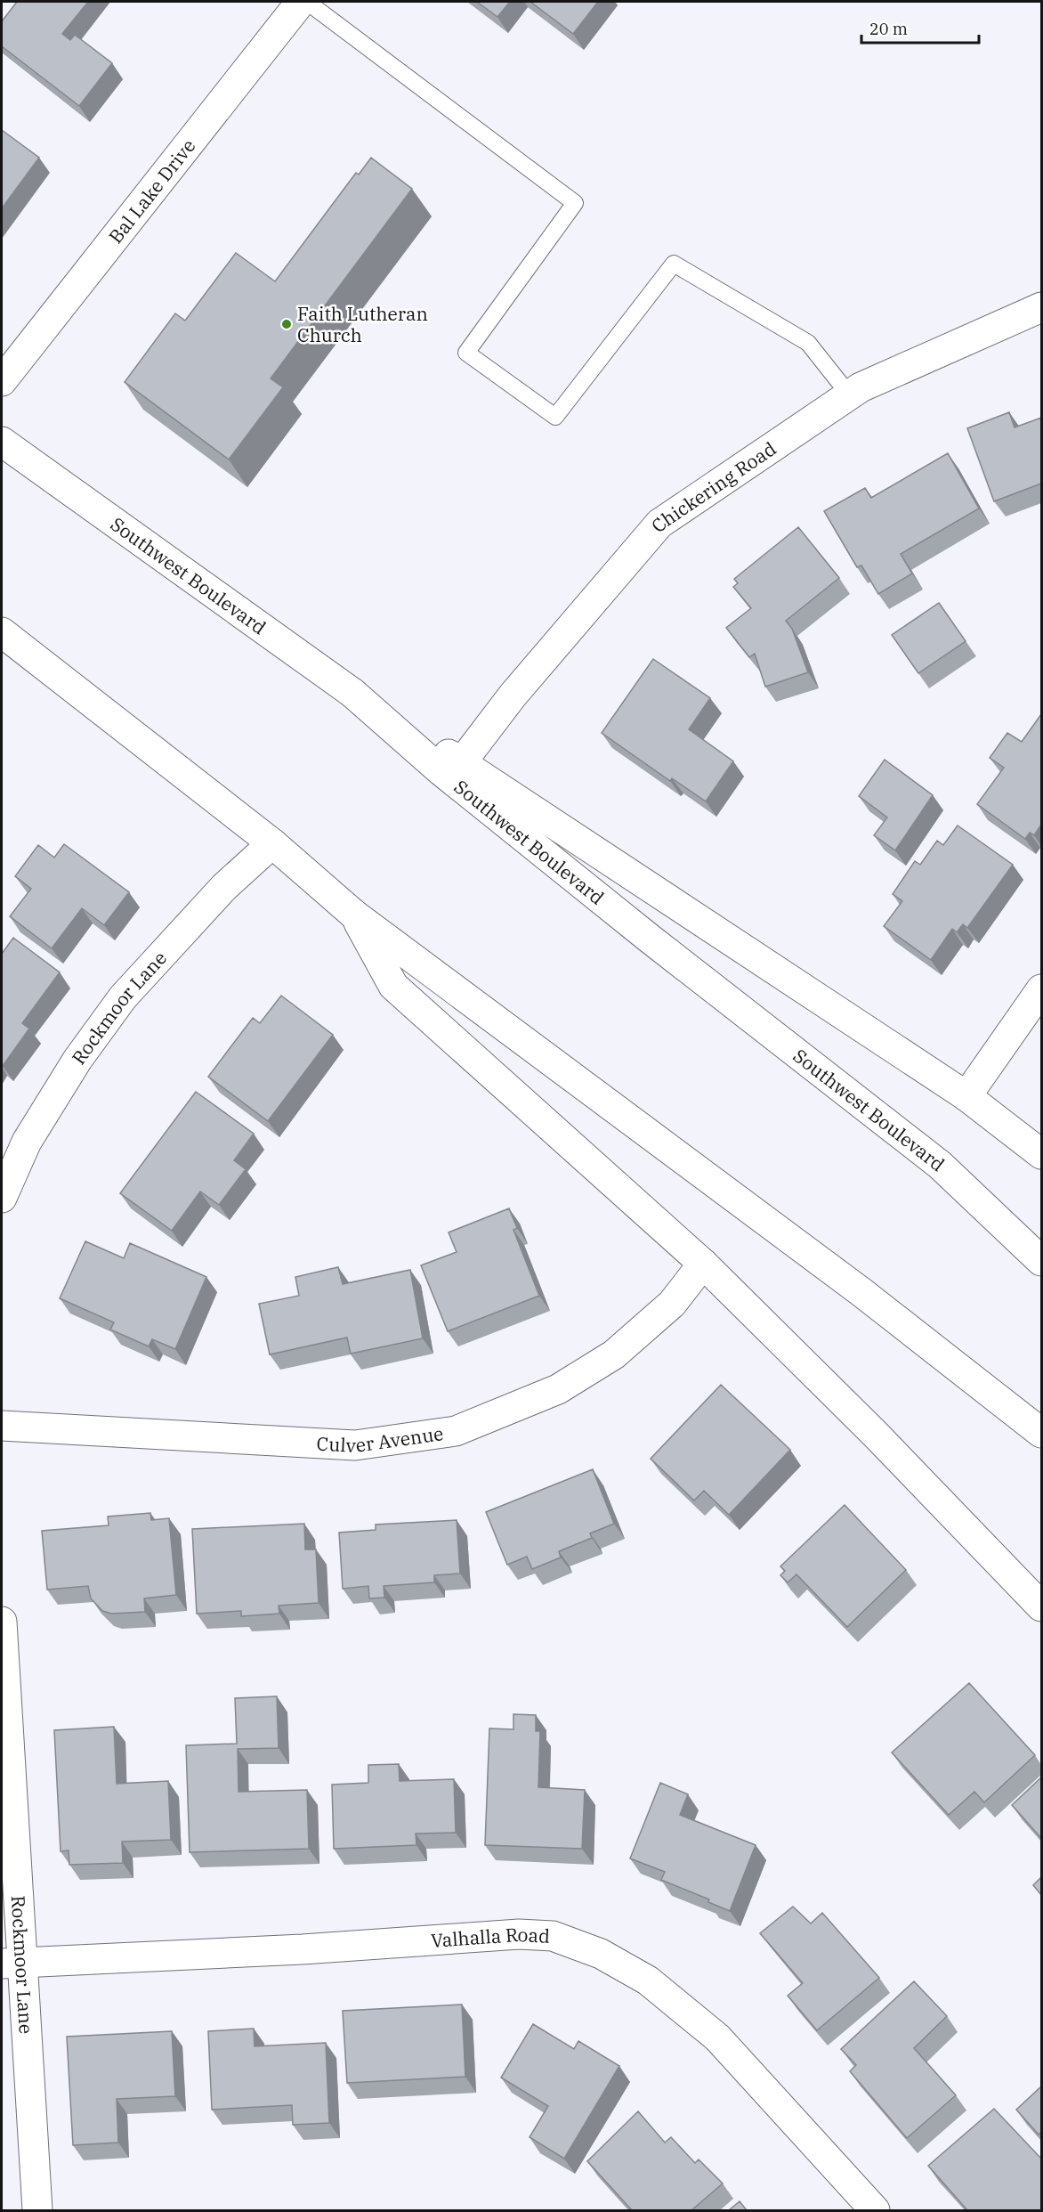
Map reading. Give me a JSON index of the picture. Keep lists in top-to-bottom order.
{
  "streets": {
    "main road": [
      "Bal Lake Drive",
      "Chickering Road",
      "Southwest Boulevard",
      "Rockmoor Lane",
      "Culver Avenue",
      "Valhalla Road"
    ]
  },
  "crossings": [
    ["Rockmoor Lane", "Valhalla Road"]
  ],
  "places": ["Faith Lutheran Church"],
  "scale_bar": "20 m"
}
